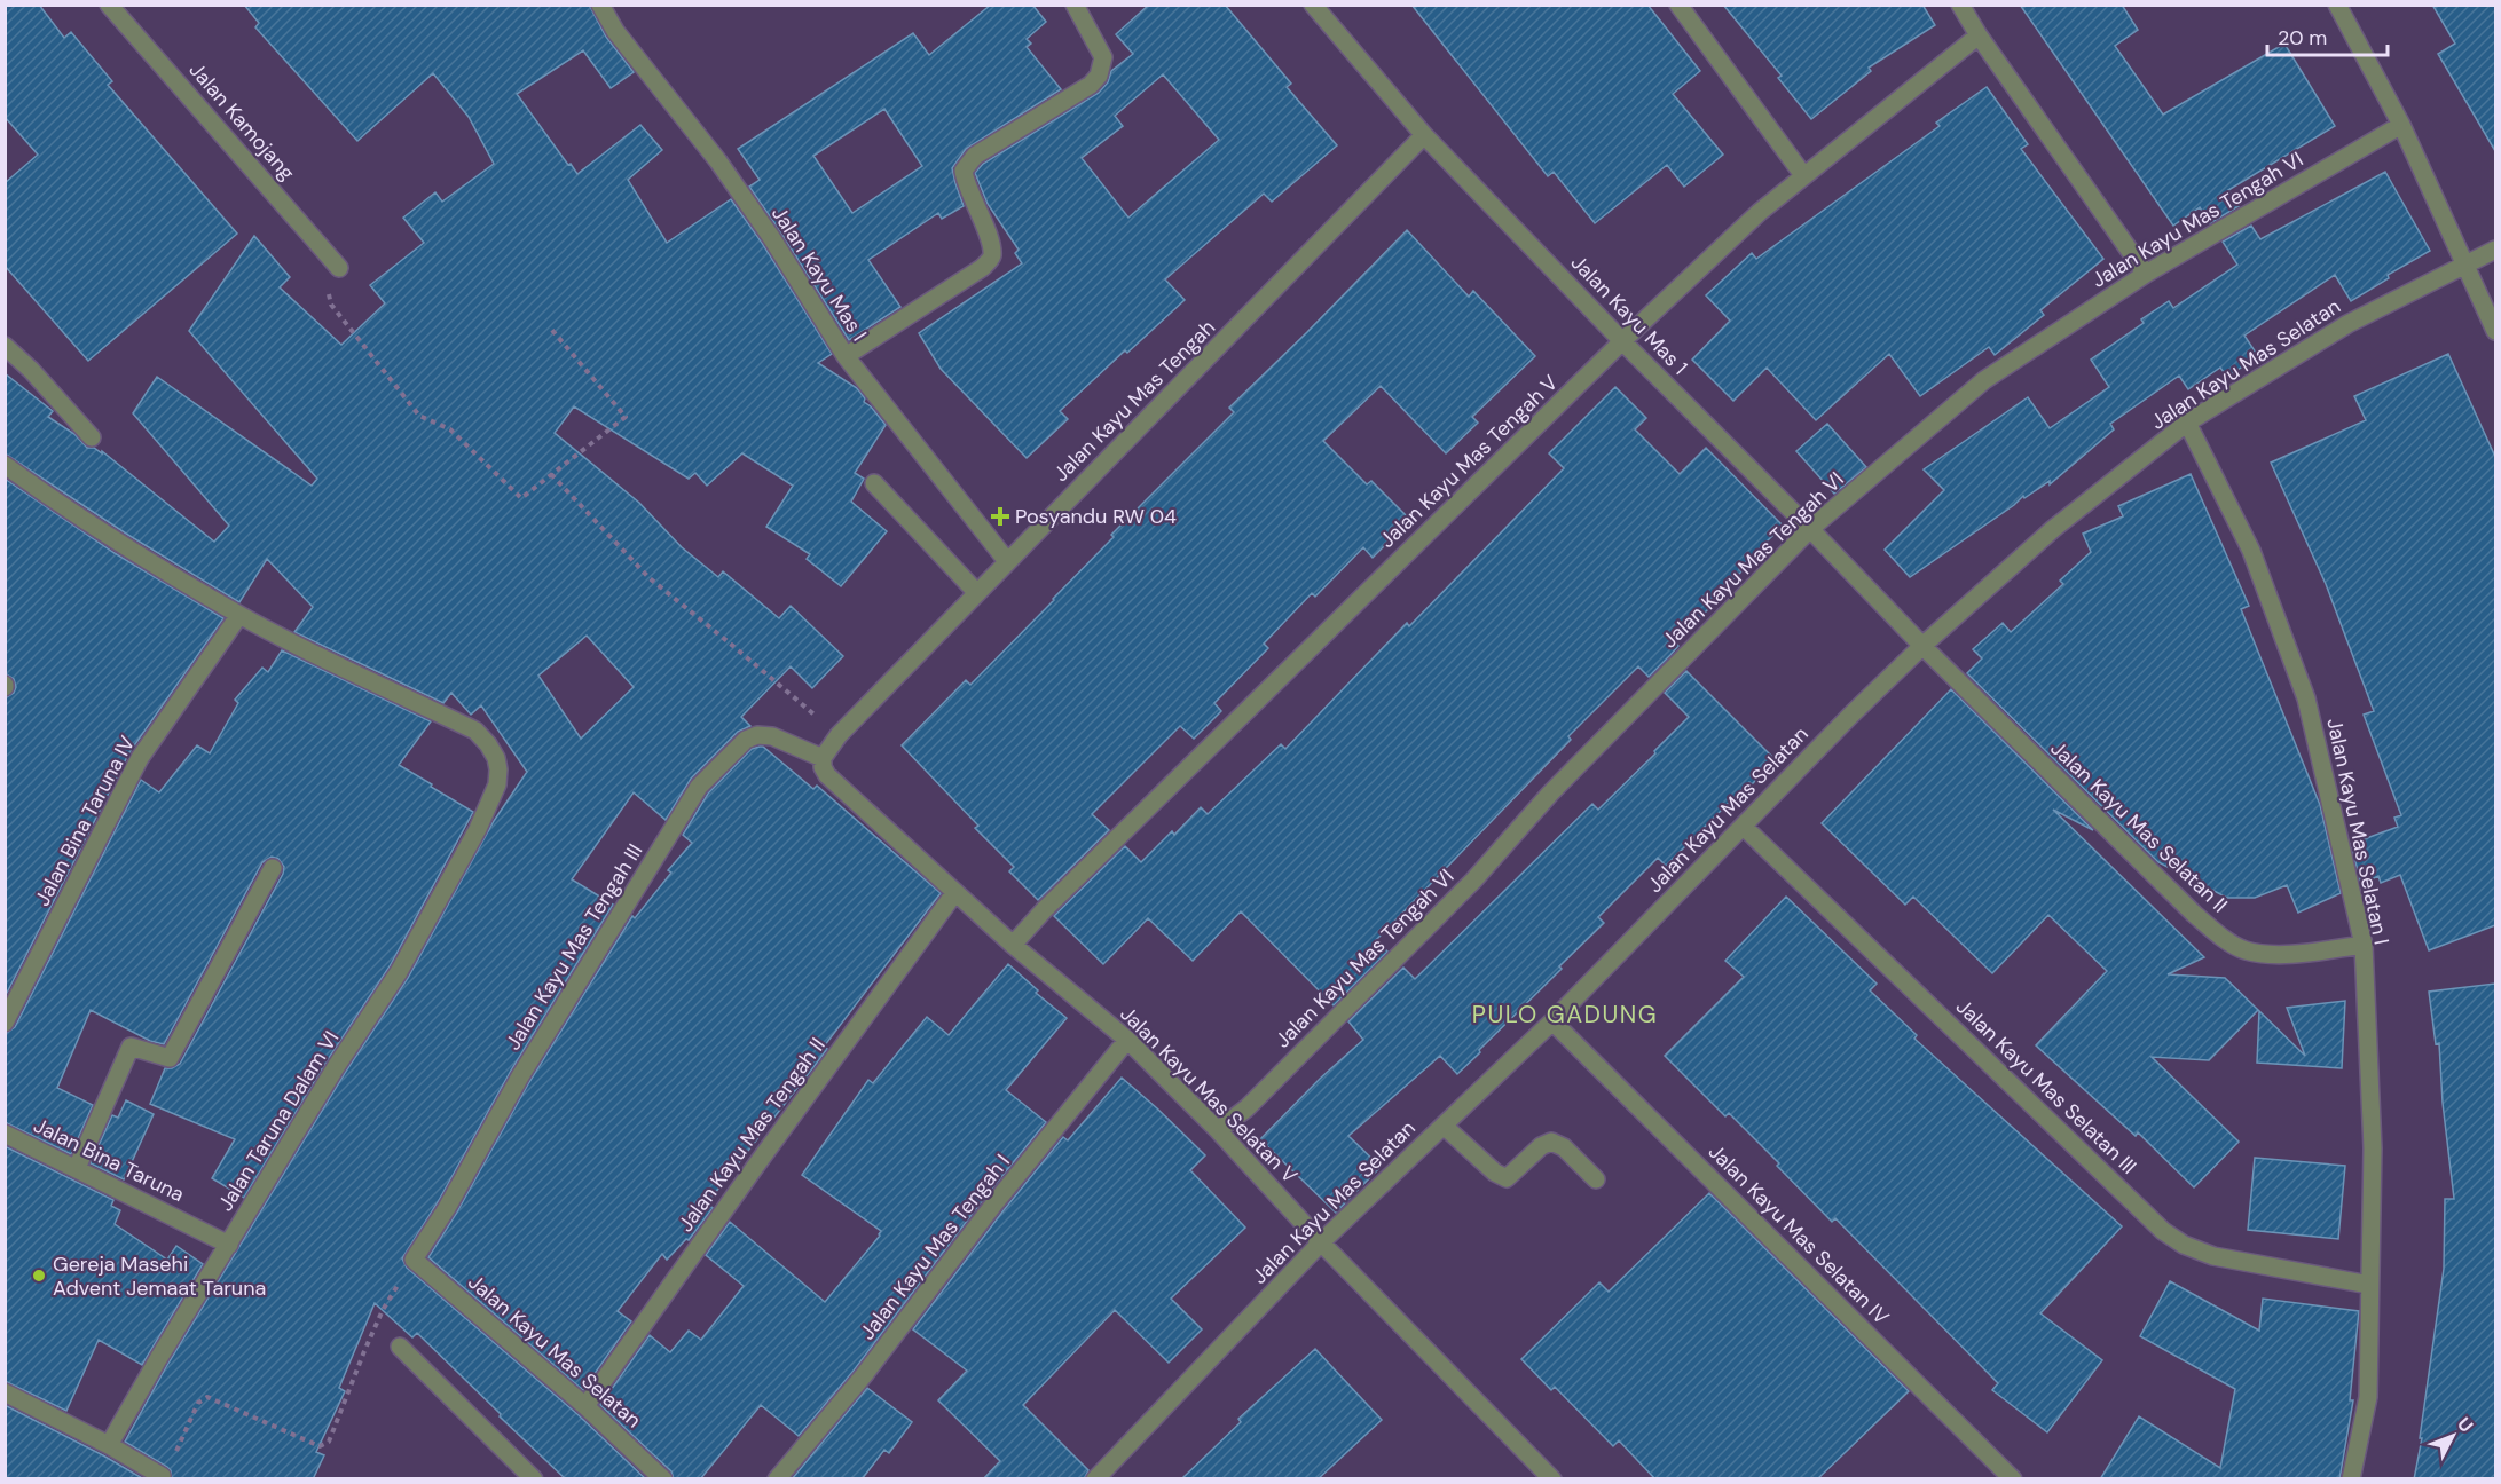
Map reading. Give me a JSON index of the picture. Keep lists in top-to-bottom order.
{
  "streets": {
    "street": [
      "Jalan Kamojang",
      "Jalan Kayu Mas Tengah VI",
      "Jalan Kayu Mas I",
      "Jalan Kayu Mas 1",
      "Jalan Kayu Mas Selatan",
      "Jalan Kayu Mas Tengah",
      "Jalan Kayu Mas Tengah V",
      "Jalan Bina Taruna IV",
      "Jalan Kayu Mas Selatan II",
      "Jalan Kayu Mas Selatan I",
      "Jalan Kayu Mas Tengah III",
      "Jalan Kayu Mas Selatan III",
      "Jalan Kayu Mas Selatan V",
      "Jalan Taruna Dalam VI",
      "Jalan Kayu Mas Tengah II",
      "Jalan Bina Taruna",
      "Jalan Kayu Mas Selatan IV",
      "Jalan Kayu Mas Tengah I"
    ]
  },
  "crossings": [
    ["Jalan Kayu Mas Tengah VI", "Jalan Kayu Mas 1"],
    ["Jalan Kayu Mas Tengah VI", "Jalan Kayu Mas Selatan V"],
    ["Jalan Kayu Mas I", "Jalan Kayu Mas Tengah"],
    ["Jalan Kayu Mas 1", "Jalan Kayu Mas Selatan"],
    ["Jalan Kayu Mas 1", "Jalan Kayu Mas Tengah"],
    ["Jalan Kayu Mas 1", "Jalan Kayu Mas Tengah V"],
    ["Jalan Kayu Mas 1", "Jalan Kayu Mas Selatan II"],
    ["Jalan Kayu Mas Selatan", "Jalan Kayu Mas Selatan II"],
    ["Jalan Kayu Mas Selatan", "Jalan Kayu Mas Selatan I"],
    ["Jalan Kayu Mas Selatan", "Jalan Kayu Mas Tengah III"],
    ["Jalan Kayu Mas Selatan", "Jalan Kayu Mas Selatan III"],
    ["Jalan Kayu Mas Selatan", "Jalan Kayu Mas Selatan V"],
    ["Jalan Kayu Mas Selatan", "Jalan Kayu Mas Tengah II"],
    ["Jalan Kayu Mas Selatan", "Jalan Kayu Mas Selatan IV"],
    ["Jalan Kayu Mas Tengah", "Jalan Kayu Mas Tengah III"],
    ["Jalan Kayu Mas Tengah", "Jalan Kayu Mas Selatan V"],
    ["Jalan Kayu Mas Tengah V", "Jalan Kayu Mas Selatan V"],
    ["Jalan Bina Taruna IV", "Jalan Taruna Dalam VI"],
    ["Jalan Kayu Mas Selatan II", "Jalan Kayu Mas Selatan I"],
    ["Jalan Kayu Mas Selatan I", "Jalan Kayu Mas Selatan III"],
    ["Jalan Kayu Mas Tengah III", "Jalan Kayu Mas Selatan V"],
    ["Jalan Kayu Mas Selatan V", "Jalan Kayu Mas Tengah II"],
    ["Jalan Kayu Mas Selatan V", "Jalan Kayu Mas Tengah I"],
    ["Jalan Taruna Dalam VI", "Jalan Bina Taruna"]
  ],
  "districts": ["PULO GADUNG"],
  "places": {
    "health": ["Posyandu RW 04"],
    "other": ["Gereja Masehi Advent Jemaat Taruna"]
  },
  "scale_bar": "20 m",
  "north": "top right"
}
